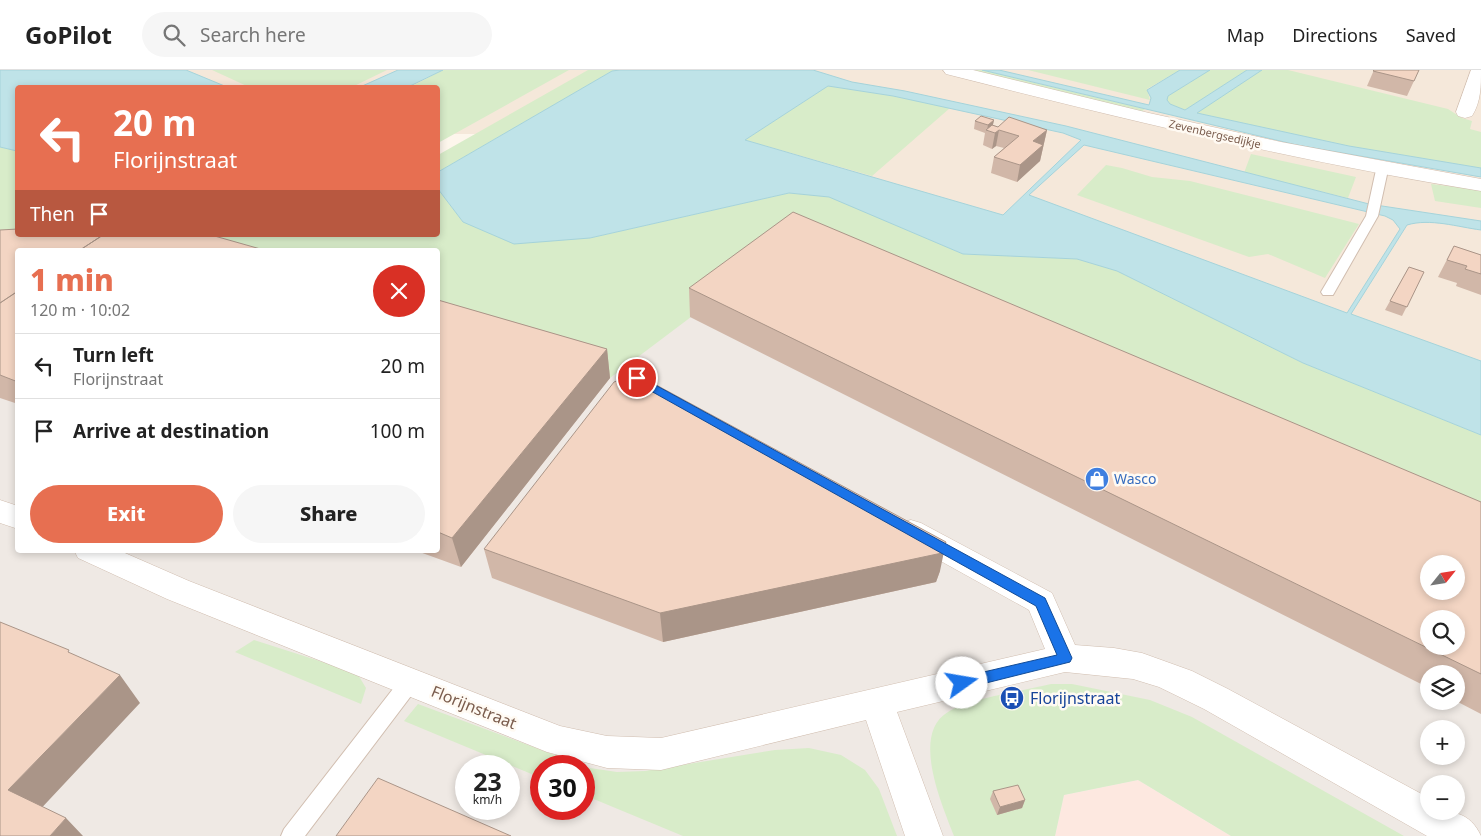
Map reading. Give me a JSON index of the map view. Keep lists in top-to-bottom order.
{
  "streets": {
    "street": ["Zevenbergsedijkje", "Florijnstraat"]
  },
  "places": {
    "shop": ["Wasco"],
    "bus stop": ["Florijnstraat"]
  },
  "north": "top right",
  "page": {
    "header": "GoPilot",
    "search": "Search here",
    "nav": ["Map", "Directions", "Saved"],
    "turn": ["20 m", "Florijnstraat"],
    "then": "Then",
    "heading": ["1 min", "120 m · 10:02"],
    "list": [
      {
        "name": "Turn left",
        "note": "Florijnstraat",
        "value": "20 m"
      },
      {
        "name": "Arrive at destination",
        "value": "100 m"
      }
    ],
    "buttons": ["Exit", "Share"],
    "map_buttons": ["+", "−"],
    "speed": "23 km/h",
    "limit": "30"
  }
}
